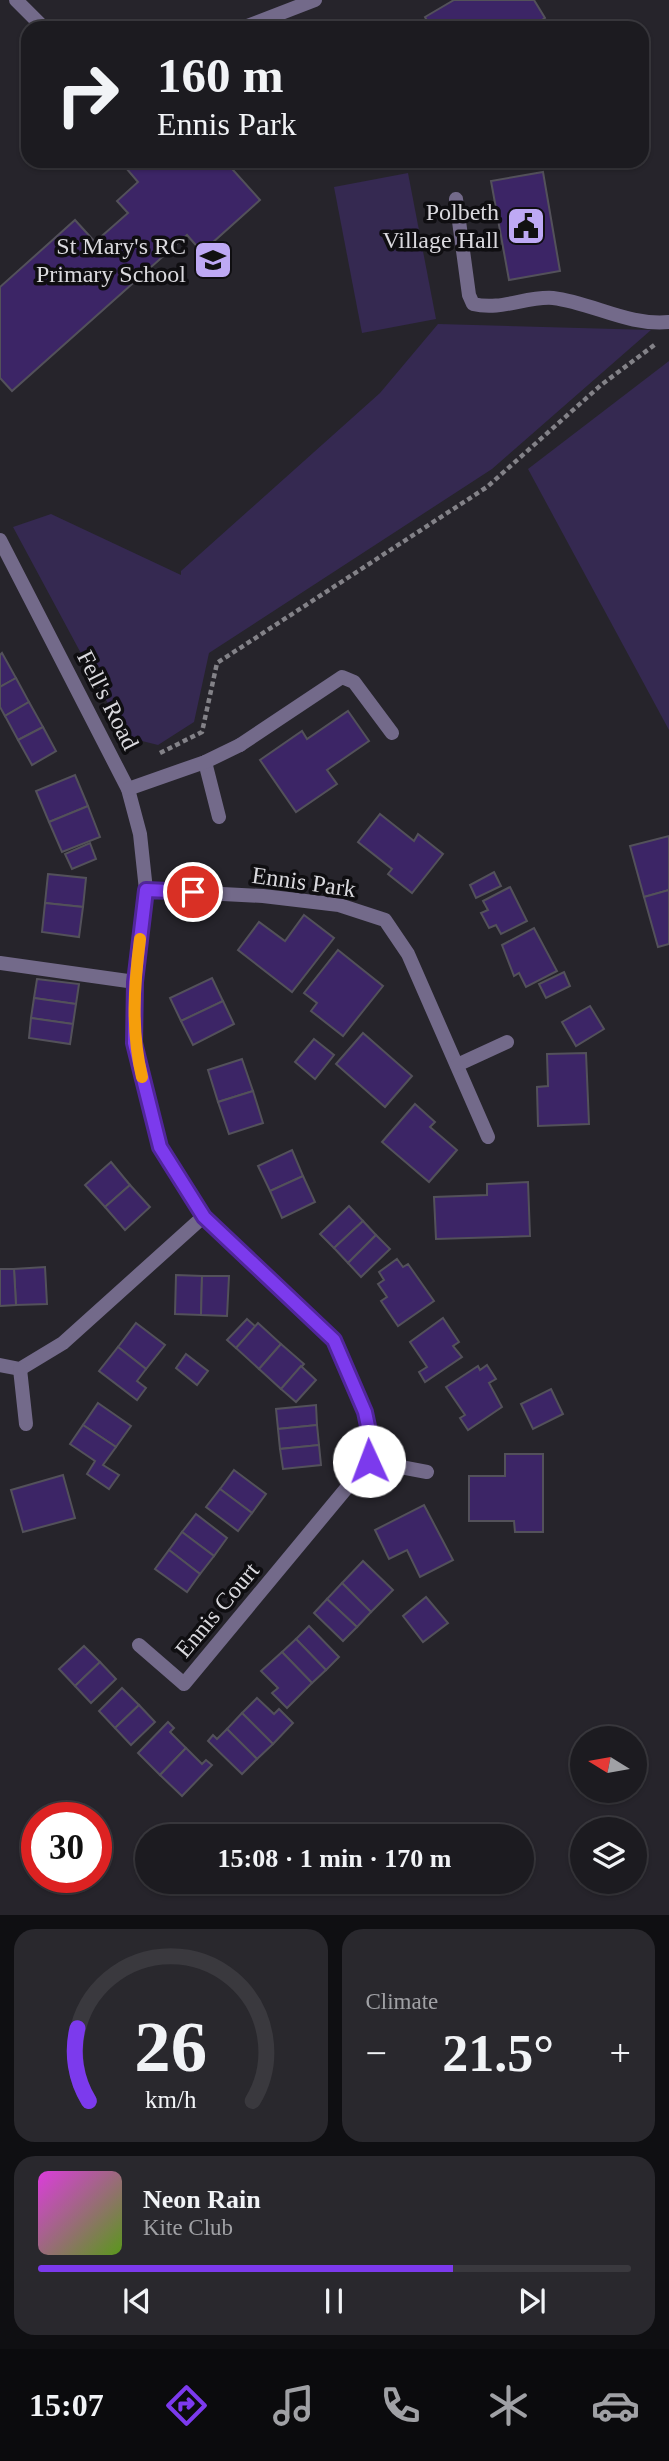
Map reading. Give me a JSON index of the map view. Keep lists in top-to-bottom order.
{
  "streets": {
    "street": ["Fell's Road", "Ennis Park", "Ennis Court"]
  },
  "crossings": [
    ["Fell's Road", "Ennis Park"]
  ],
  "places": {
    "public building": ["Polbeth Village Hall"],
    "school or university": ["St Mary's RC Primary School"]
  },
  "north": "left",
  "page": {
    "turn": ["160 m", "Ennis Park"],
    "limit": "30",
    "trip": "15:08 · 1 min · 170 m",
    "tile": "Climate",
    "heat": ["−", "21.5°", "+"],
    "song": ["Neon Rain", "Kite Club"],
    "tabs": "15:07",
    "gauge": ["26", "km/h"]
  }
}
